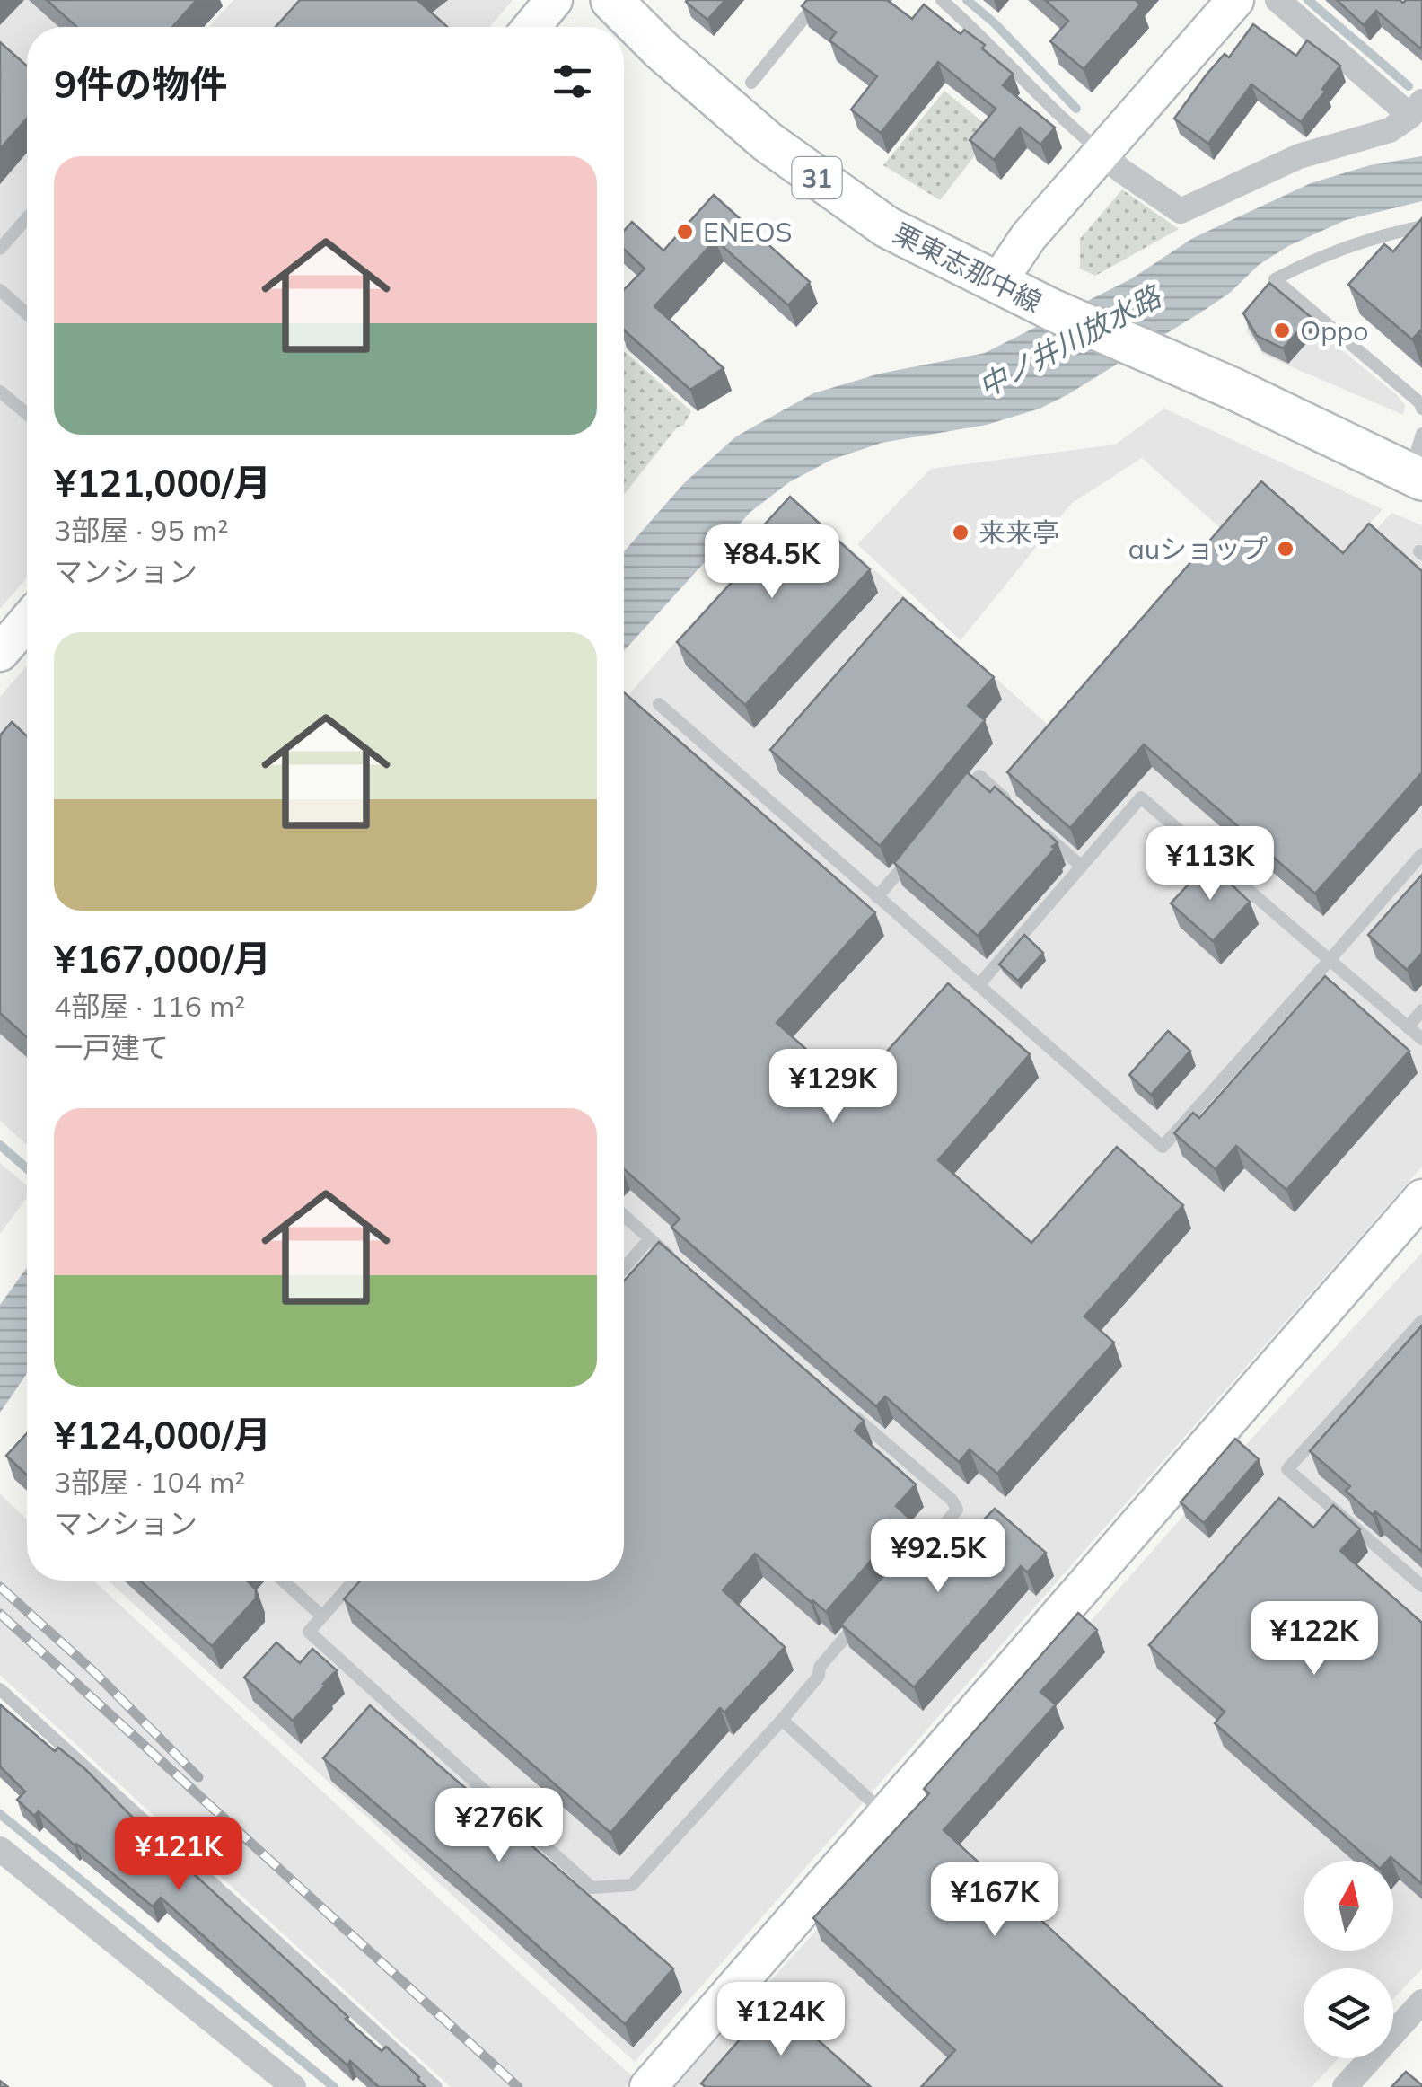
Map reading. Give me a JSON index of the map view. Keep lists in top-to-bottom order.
{
  "streets": {
    "main road": ["31", "栗東志那中線"]
  },
  "water": ["中ノ井川放水路"],
  "places": [
    "ENEOS",
    "Oppo",
    "来来亭",
    "auショップ"
  ],
  "north": "top",
  "page": {
    "heading": "9件の物件",
    "list": [
      {
        "name": "¥121,000/月",
        "note": "3部屋 · 95 m² · マンション"
      },
      {
        "name": "¥167,000/月",
        "note": "4部屋 · 116 m² · 一戸建て"
      },
      {
        "name": "¥124,000/月",
        "note": "3部屋 · 104 m² · マンション"
      }
    ],
    "price": [
      "¥84.5K",
      "¥113K",
      "¥129K",
      "¥92.5K",
      "¥122K",
      "¥276K",
      "¥121K",
      "¥167K",
      "¥124K"
    ]
  }
}
